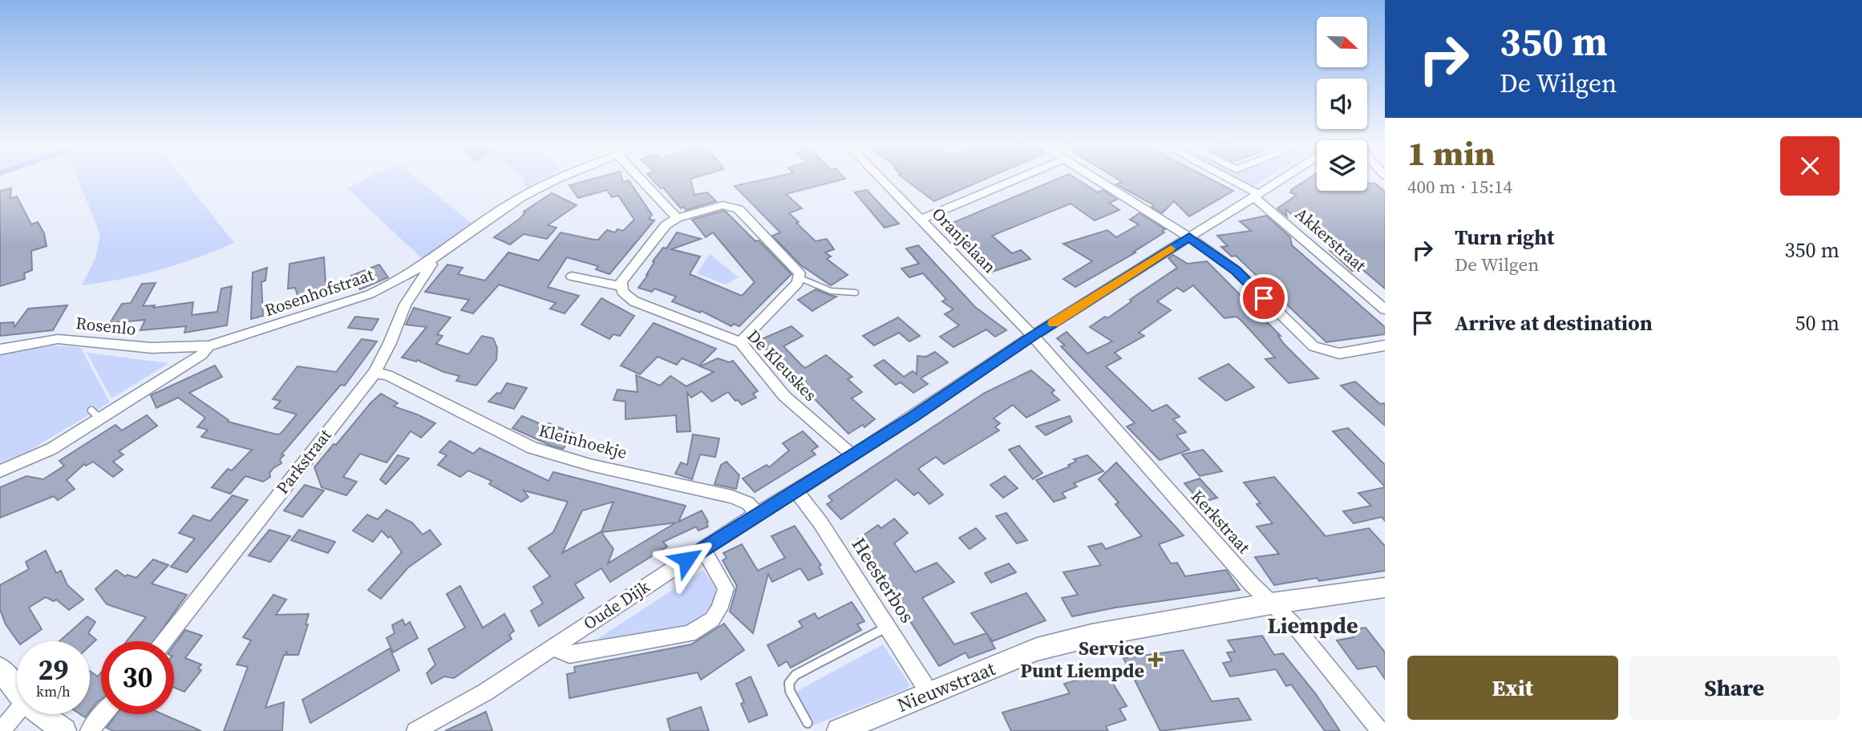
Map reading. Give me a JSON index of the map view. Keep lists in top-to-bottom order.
{
  "streets": {
    "street": [
      "Akkerstraat",
      "Oranjelaan",
      "Rosenhofstraat",
      "Rosenlo",
      "De Kleuskes",
      "Kleinhoekje",
      "Parkstraat",
      "Kerkstraat",
      "Heesterbos",
      "Oude Dijk",
      "Nieuwstraat"
    ]
  },
  "crossings": [
    ["Akkerstraat", "Oude Dijk"],
    ["Oranjelaan", "Kerkstraat"],
    ["Oranjelaan", "Oude Dijk"],
    ["Rosenhofstraat", "Rosenlo"],
    ["Rosenhofstraat", "Parkstraat"],
    ["De Kleuskes", "Oude Dijk"],
    ["Kleinhoekje", "Parkstraat"],
    ["Kleinhoekje", "Oude Dijk"],
    ["Kerkstraat", "Oude Dijk"],
    ["Kerkstraat", "Nieuwstraat"],
    ["Heesterbos", "Oude Dijk"],
    ["Heesterbos", "Nieuwstraat"]
  ],
  "districts": ["Liempde"],
  "places": {
    "health": ["Service Punt Liempde"]
  },
  "north": "right",
  "page": {
    "turn": ["350 m", "De Wilgen"],
    "heading": ["1 min", "400 m · 15:14"],
    "list": [
      {
        "name": "Turn right",
        "note": "De Wilgen",
        "value": "350 m"
      },
      {
        "name": "Arrive at destination",
        "value": "50 m"
      }
    ],
    "speed": "29 km/h",
    "limit": "30",
    "buttons": ["Exit", "Share"]
  }
}
